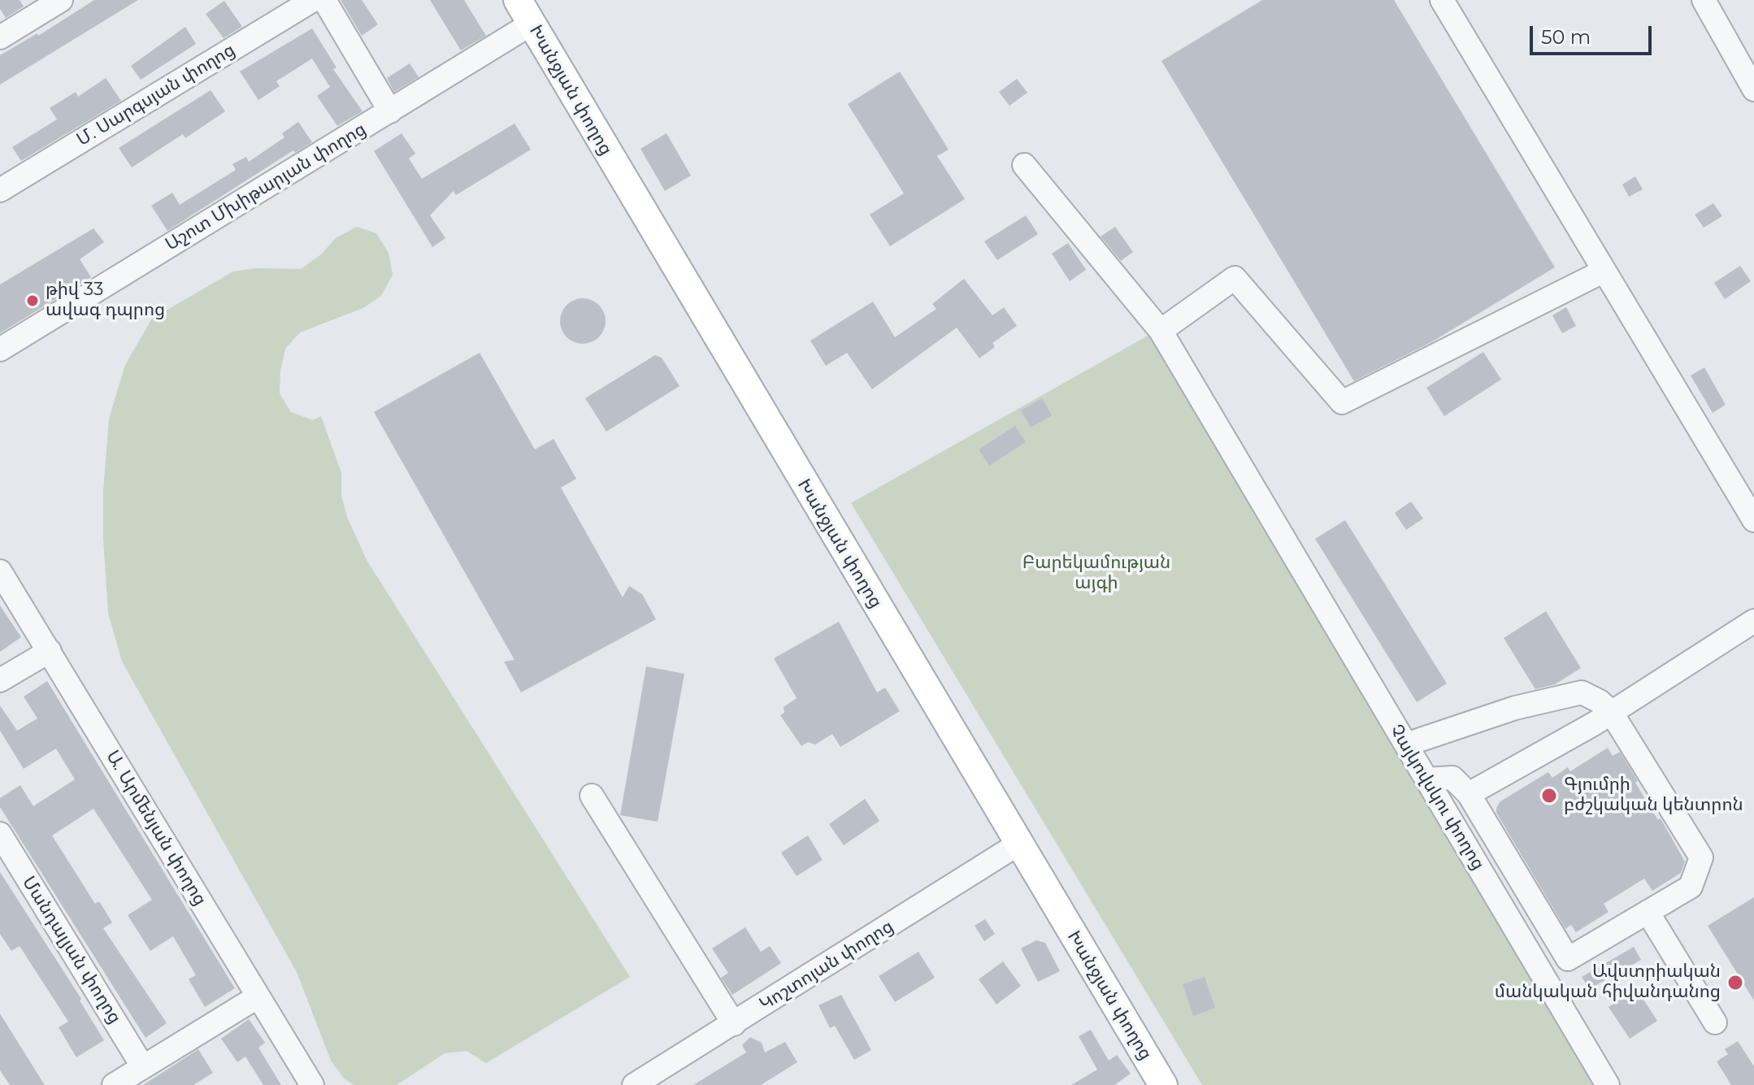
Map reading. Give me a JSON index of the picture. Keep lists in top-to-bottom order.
{
  "streets": {
    "main road": ["Խանջյան փողոց"],
    "street": [
      "Մ. Սարգսյան փողոց",
      "Աշոտ Մխիթարյան փողոց",
      "Չայկովսկու փողոց",
      "Ա. Արմենյան փողոց",
      "Մանդալյան փողոց",
      "Կոշտոյան փողոց"
    ]
  },
  "crossings": [
    ["Խանջյան փողոց", "Աշոտ Մխիթարյան փողոց"],
    ["Խանջյան փողոց", "Կոշտոյան փողոց"]
  ],
  "parks": ["Բարեկամության այգի"],
  "places": ["թիվ 33 ավագ դպրոց", "Գյումրի բժշկական կենտրոն", "Ավստրիական մանկական հիվանդանոց"],
  "scale_bar": "50 m"
}
